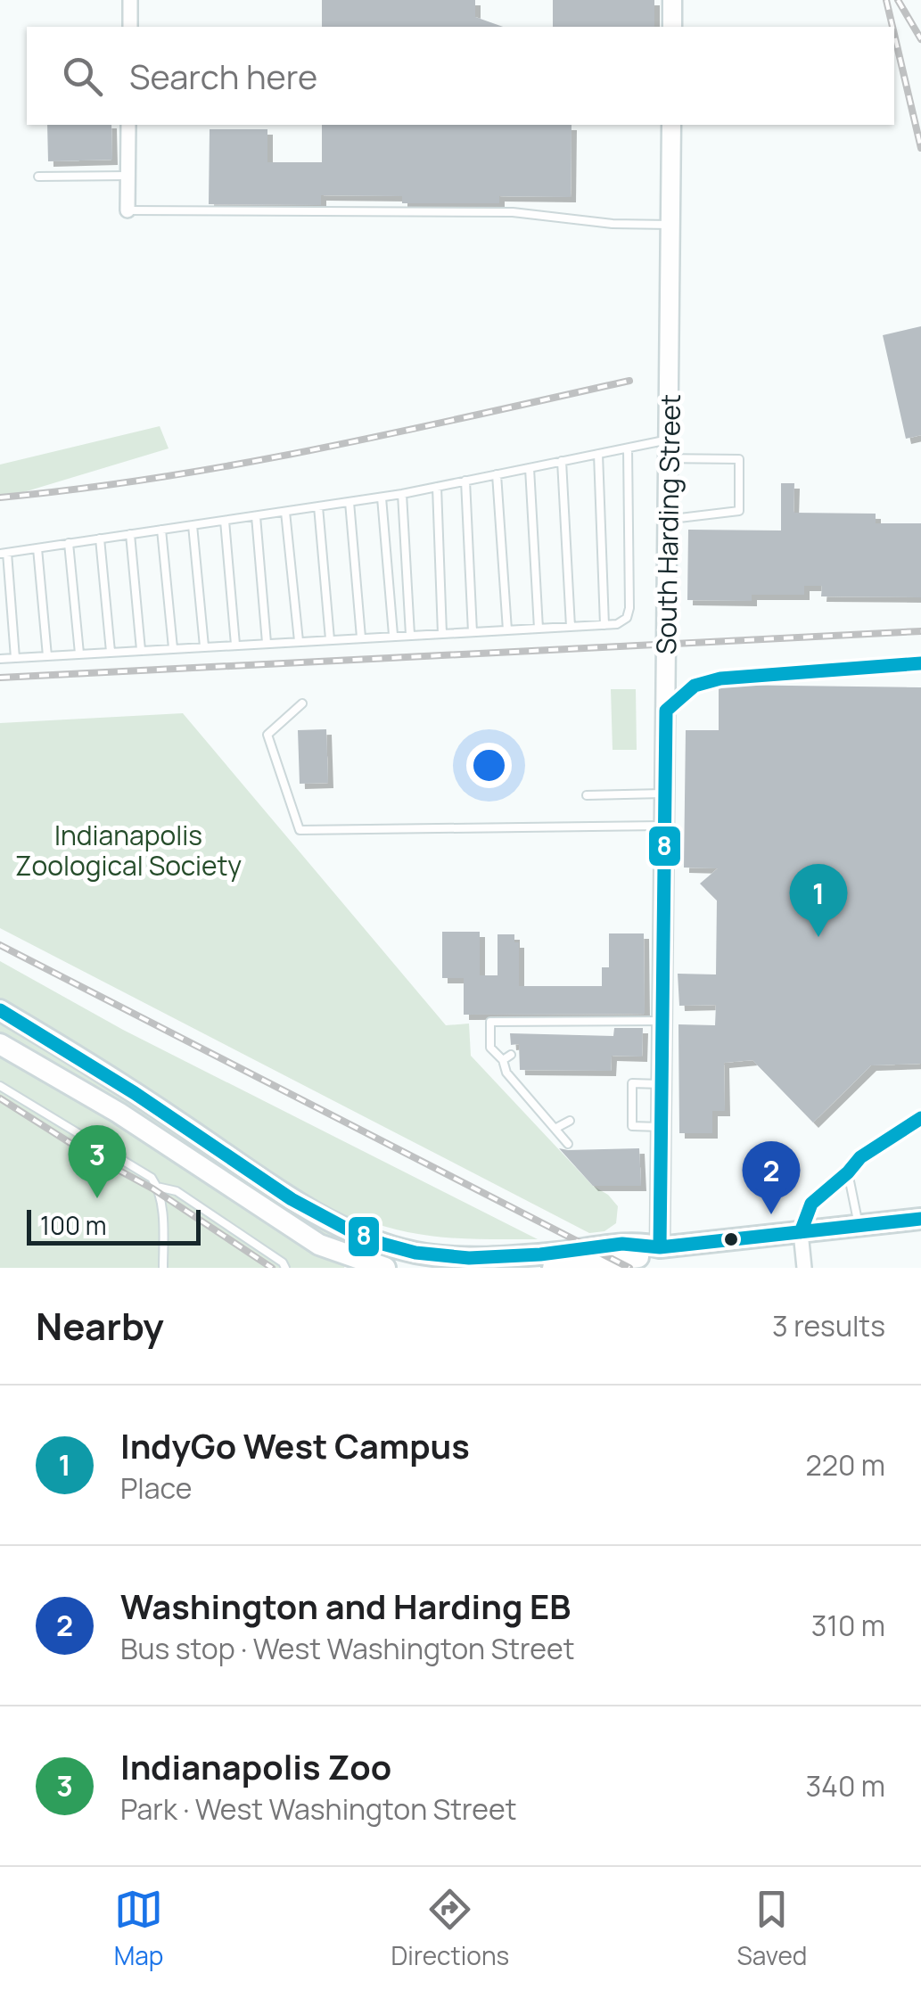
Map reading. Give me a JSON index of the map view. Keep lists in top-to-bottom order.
{
  "streets": {
    "street": ["South Harding Street"]
  },
  "parks": ["Indianapolis Zoological Society"],
  "lines": ["transit line 8"],
  "scale_bar": "100 m",
  "page": {
    "search": "Search here",
    "pins": ["1", "3", "2"],
    "scale": "100 m",
    "heading": ["Nearby", "3 results"],
    "list": [
      {
        "mark": "1",
        "name": "IndyGo West Campus",
        "note": "Place",
        "value": "220 m"
      },
      {
        "mark": "2",
        "name": "Washington and Harding EB",
        "note": "Bus stop · West Washington Street",
        "value": "310 m"
      },
      {
        "mark": "3",
        "name": "Indianapolis Zoo",
        "note": "Park · West Washington Street",
        "value": "340 m"
      }
    ],
    "nav": ["Map", "Directions", "Saved"]
  }
}
